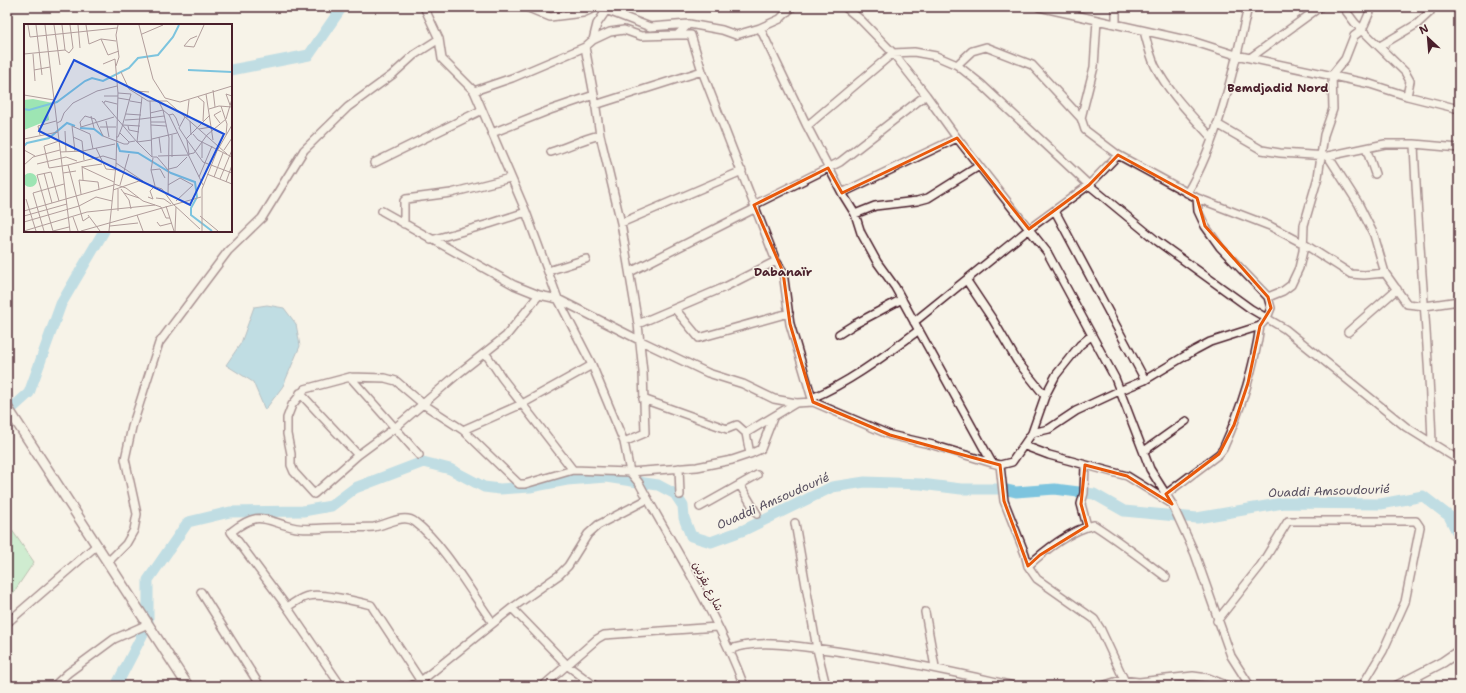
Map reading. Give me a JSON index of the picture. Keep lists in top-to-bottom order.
{
  "streets": {
    "street": ["شارع بقرتين"]
  },
  "districts": ["Bemdjadid Nord", "Dabanaïr"],
  "water": ["Ouaddi Amsoudourié"],
  "north": "top left"
}
